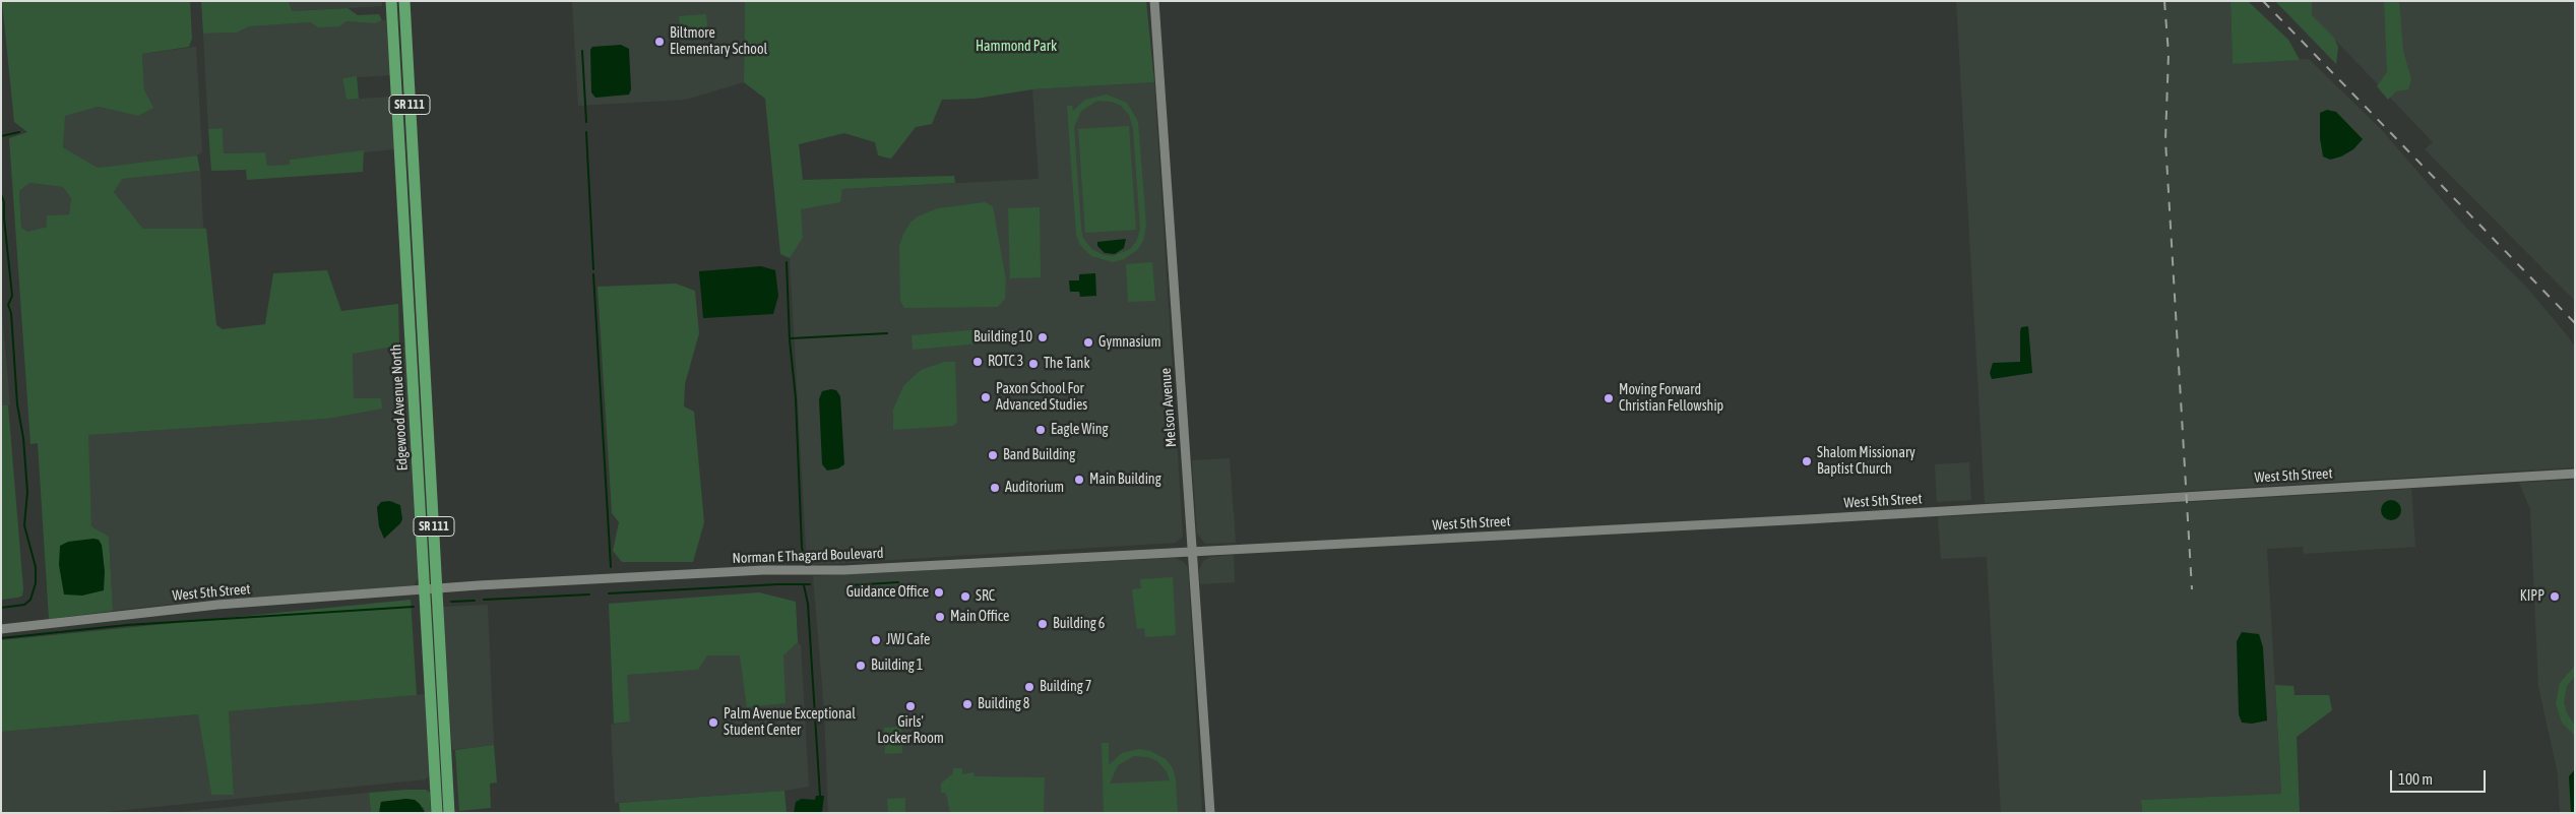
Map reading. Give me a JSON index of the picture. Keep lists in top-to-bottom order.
{
  "streets": {
    "main road": ["SR 111", "Edgewood Avenue North"],
    "street": ["Melson Avenue", "West 5th Street", "Norman E Thagard Boulevard"]
  },
  "crossings": [
    ["Edgewood Avenue North", "West 5th Street"],
    ["Edgewood Avenue North", "Norman E Thagard Boulevard"],
    ["Melson Avenue", "West 5th Street"],
    ["Melson Avenue", "Norman E Thagard Boulevard"],
    ["West 5th Street", "Norman E Thagard Boulevard"]
  ],
  "parks": ["Hammond Park"],
  "places": [
    "Biltmore Elementary School",
    "Building 10",
    "Gymnasium",
    "ROTC 3",
    "The Tank",
    "Paxon School For Advanced Studies",
    "Moving Forward Christian Fellowship",
    "Eagle Wing",
    "Band Building",
    "Shalom Missionary Baptist Church",
    "Main Building",
    "Auditorium",
    "Guidance Office",
    "SRC",
    "KIPP",
    "Main Office",
    "Building 6",
    "JWJ Cafe",
    "Building 1",
    "Building 7",
    "Building 8",
    "Girls' Locker Room",
    "Palm Avenue Exceptional Student Center"
  ],
  "scale_bar": "100 m"
}
